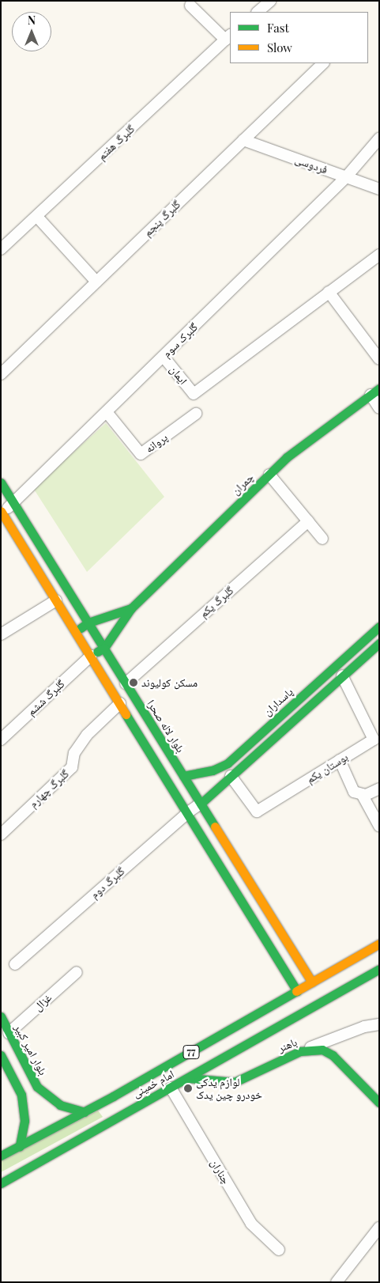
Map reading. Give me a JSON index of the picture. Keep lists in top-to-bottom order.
{
  "streets": {
    "main road": [
      "چمران",
      "پاسداران",
      "بلوار لاله صحرا",
      "باهنر",
      "بلوار امیر کبیر",
      "77",
      "امام خمینی"
    ],
    "street": [
      "گلبرگ هفتم",
      "فردوسی",
      "گلبرگ پنجم",
      "گلبرک سوم",
      "ایمان",
      "پروانه",
      "گلبرگ یکم",
      "گلبرگ ششم",
      "بوستان یکم",
      "گلبرگ چهارم",
      "گلبرگ دوم",
      "غزال",
      "چناران"
    ]
  },
  "crossings": [
    ["فردوسی", "گلبرگ پنجم"],
    ["فردوسی", "گلبرک سوم"],
    ["گلبرک سوم", "ایمان"],
    ["گلبرک سوم", "پروانه"],
    ["گلبرک سوم", "بلوار لاله صحرا"],
    ["چمران", "گلبرگ ششم"],
    ["چمران", "بلوار لاله صحرا"],
    ["گلبرگ یکم", "بلوار لاله صحرا"],
    ["پاسداران", "بلوار لاله صحرا"],
    ["بلوار لاله صحرا", "گلبرگ دوم"],
    ["بلوار لاله صحرا", "امام خمینی"],
    ["غزال", "بلوار امیر کبیر"],
    ["باهنر", "امام خمینی"],
    ["بلوار امیر کبیر", "امام خمینی"],
    ["امام خمینی", "چناران"]
  ],
  "places": ["مسکن کولیوند", "لوازم یدکی خودرو چین یدک"],
  "legend": ["Fast", "Slow"],
  "north": "top"
}
